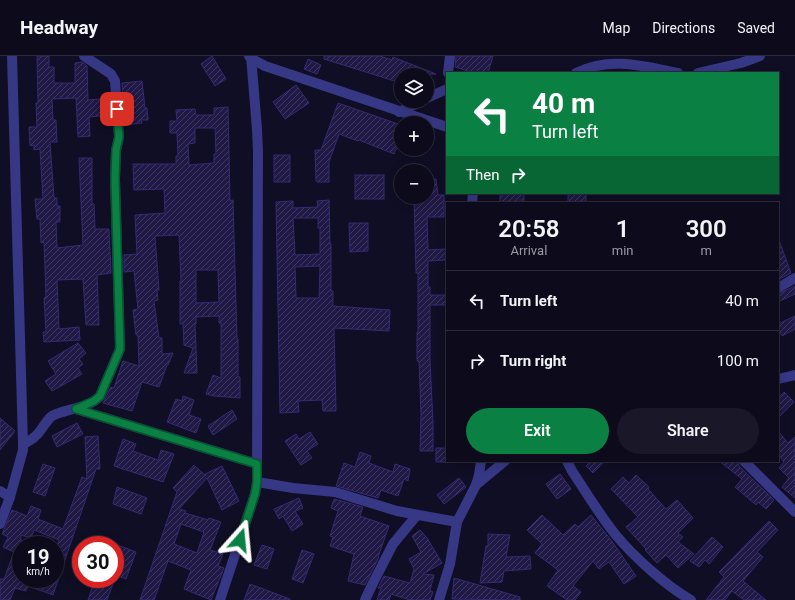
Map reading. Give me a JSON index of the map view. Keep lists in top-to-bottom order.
{
  "page": {
    "header": "Headway",
    "nav": ["Map", "Directions", "Saved"],
    "map_buttons": ["+", "−"],
    "turn": ["40 m", "Turn left"],
    "then": "Then",
    "eta": [
      "20:58",
      "Arrival",
      "1",
      "min",
      "300",
      "m"
    ],
    "list": [
      {
        "name": "Turn left",
        "value": "40 m"
      },
      {
        "name": "Turn right",
        "value": "100 m"
      }
    ],
    "buttons": ["Exit", "Share"],
    "speed": "19 km/h",
    "limit": "30"
  }
}
